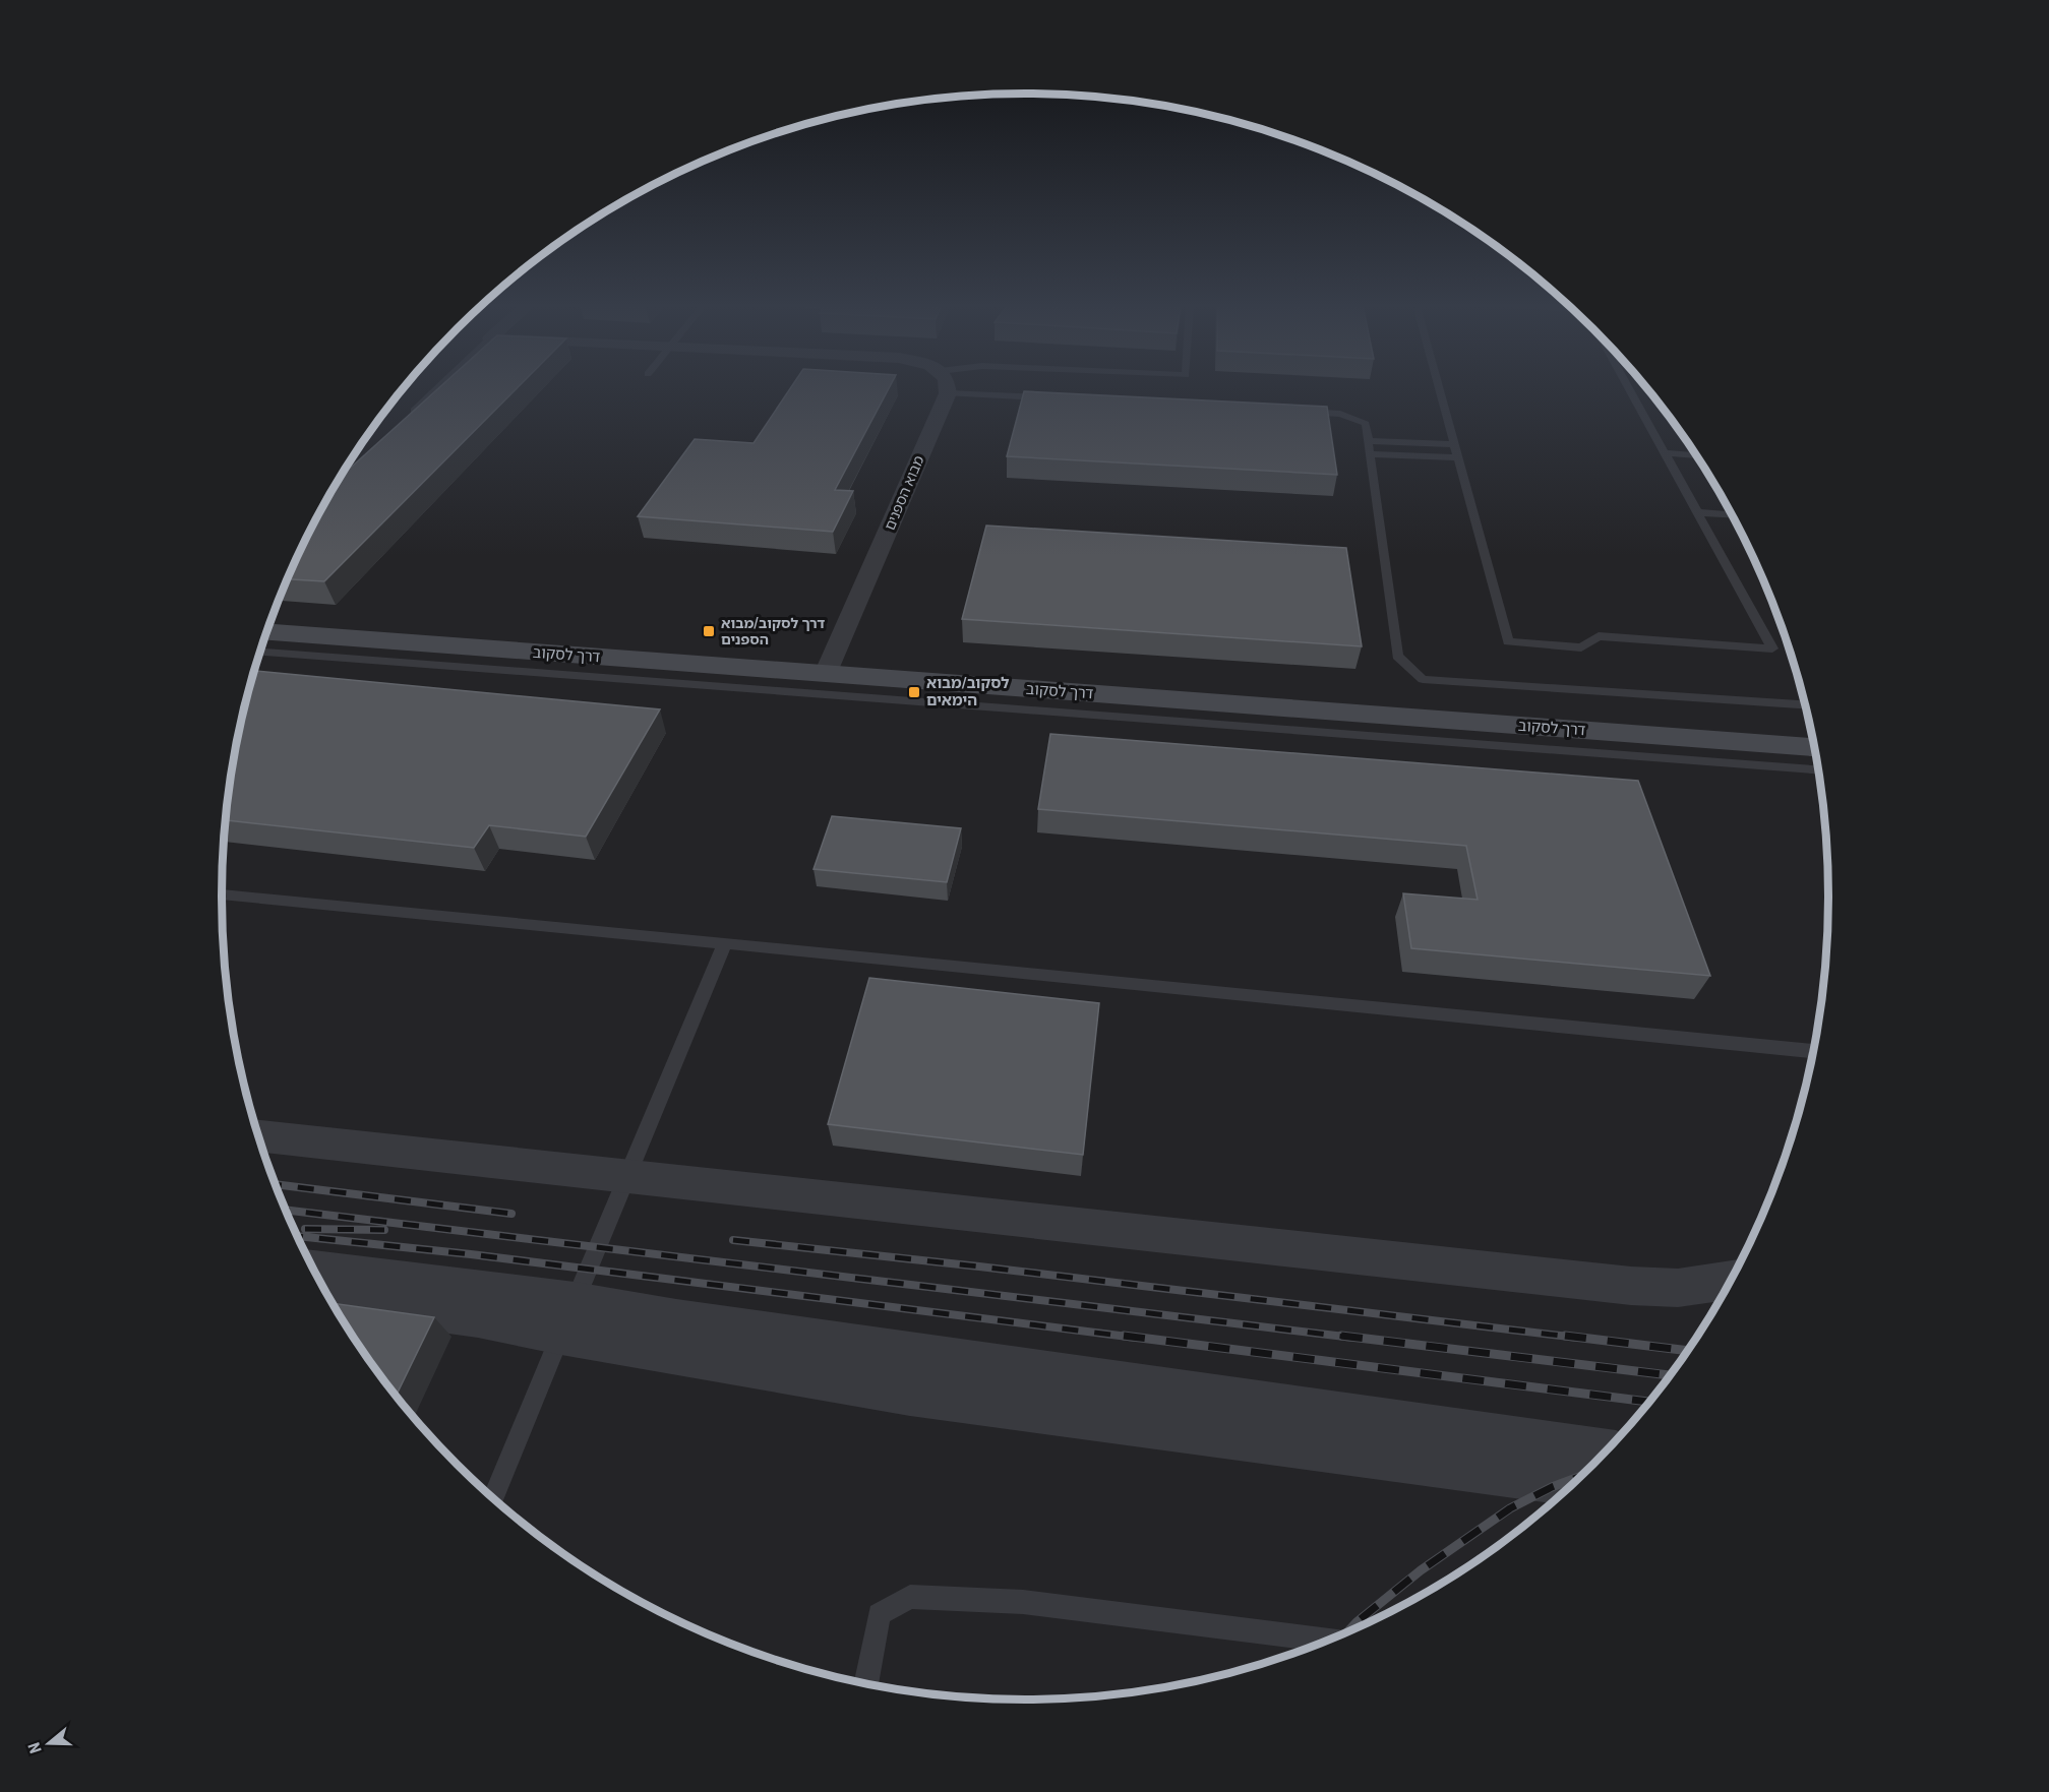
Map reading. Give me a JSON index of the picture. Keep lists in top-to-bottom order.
{
  "streets": {
    "street": ["מבוא הספנים", "דרך לסקוב"]
  },
  "crossings": [
    ["מבוא הספנים", "דרך לסקוב"]
  ],
  "places": {
    "transit": ["דרך לסקוב/מבוא הספנים", "לסקוב/מבוא הימאים"]
  },
  "north": "left"
}
